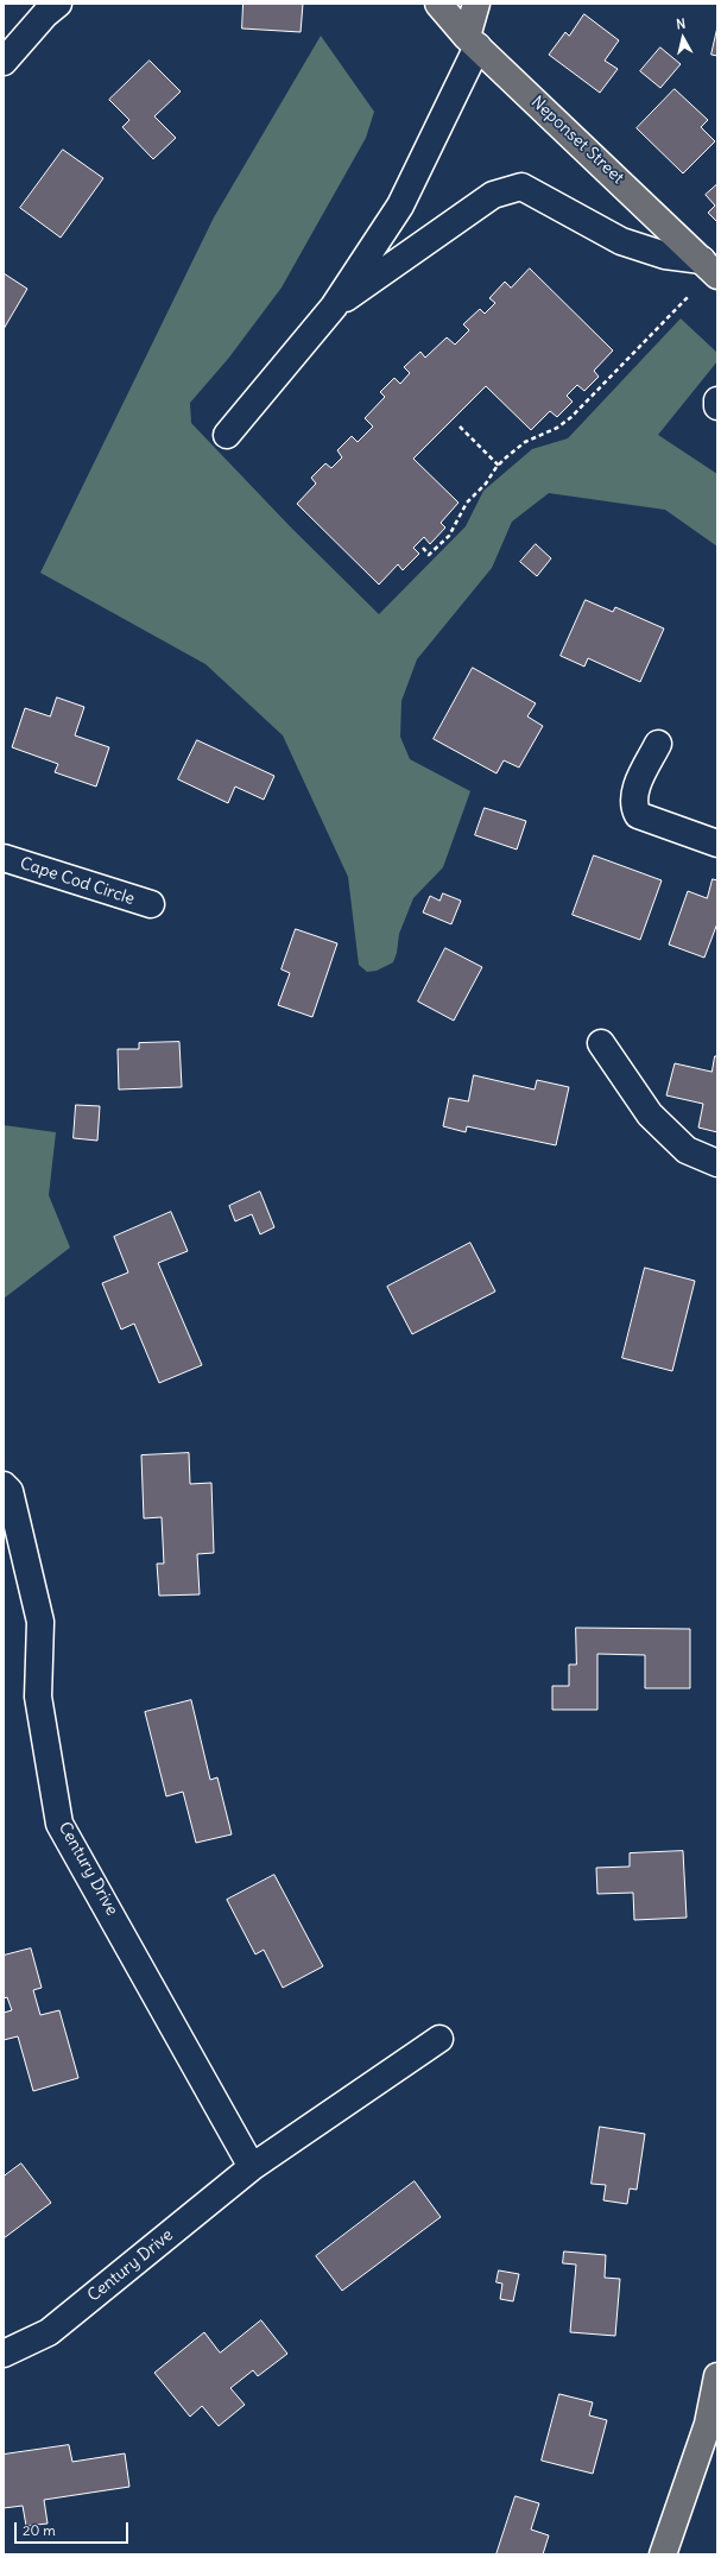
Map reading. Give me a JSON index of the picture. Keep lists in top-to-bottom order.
{
  "streets": {
    "main road": ["Neponset Street"],
    "street": ["Cape Cod Circle", "Century Drive"]
  },
  "scale_bar": "20 m",
  "north": "top"
}
